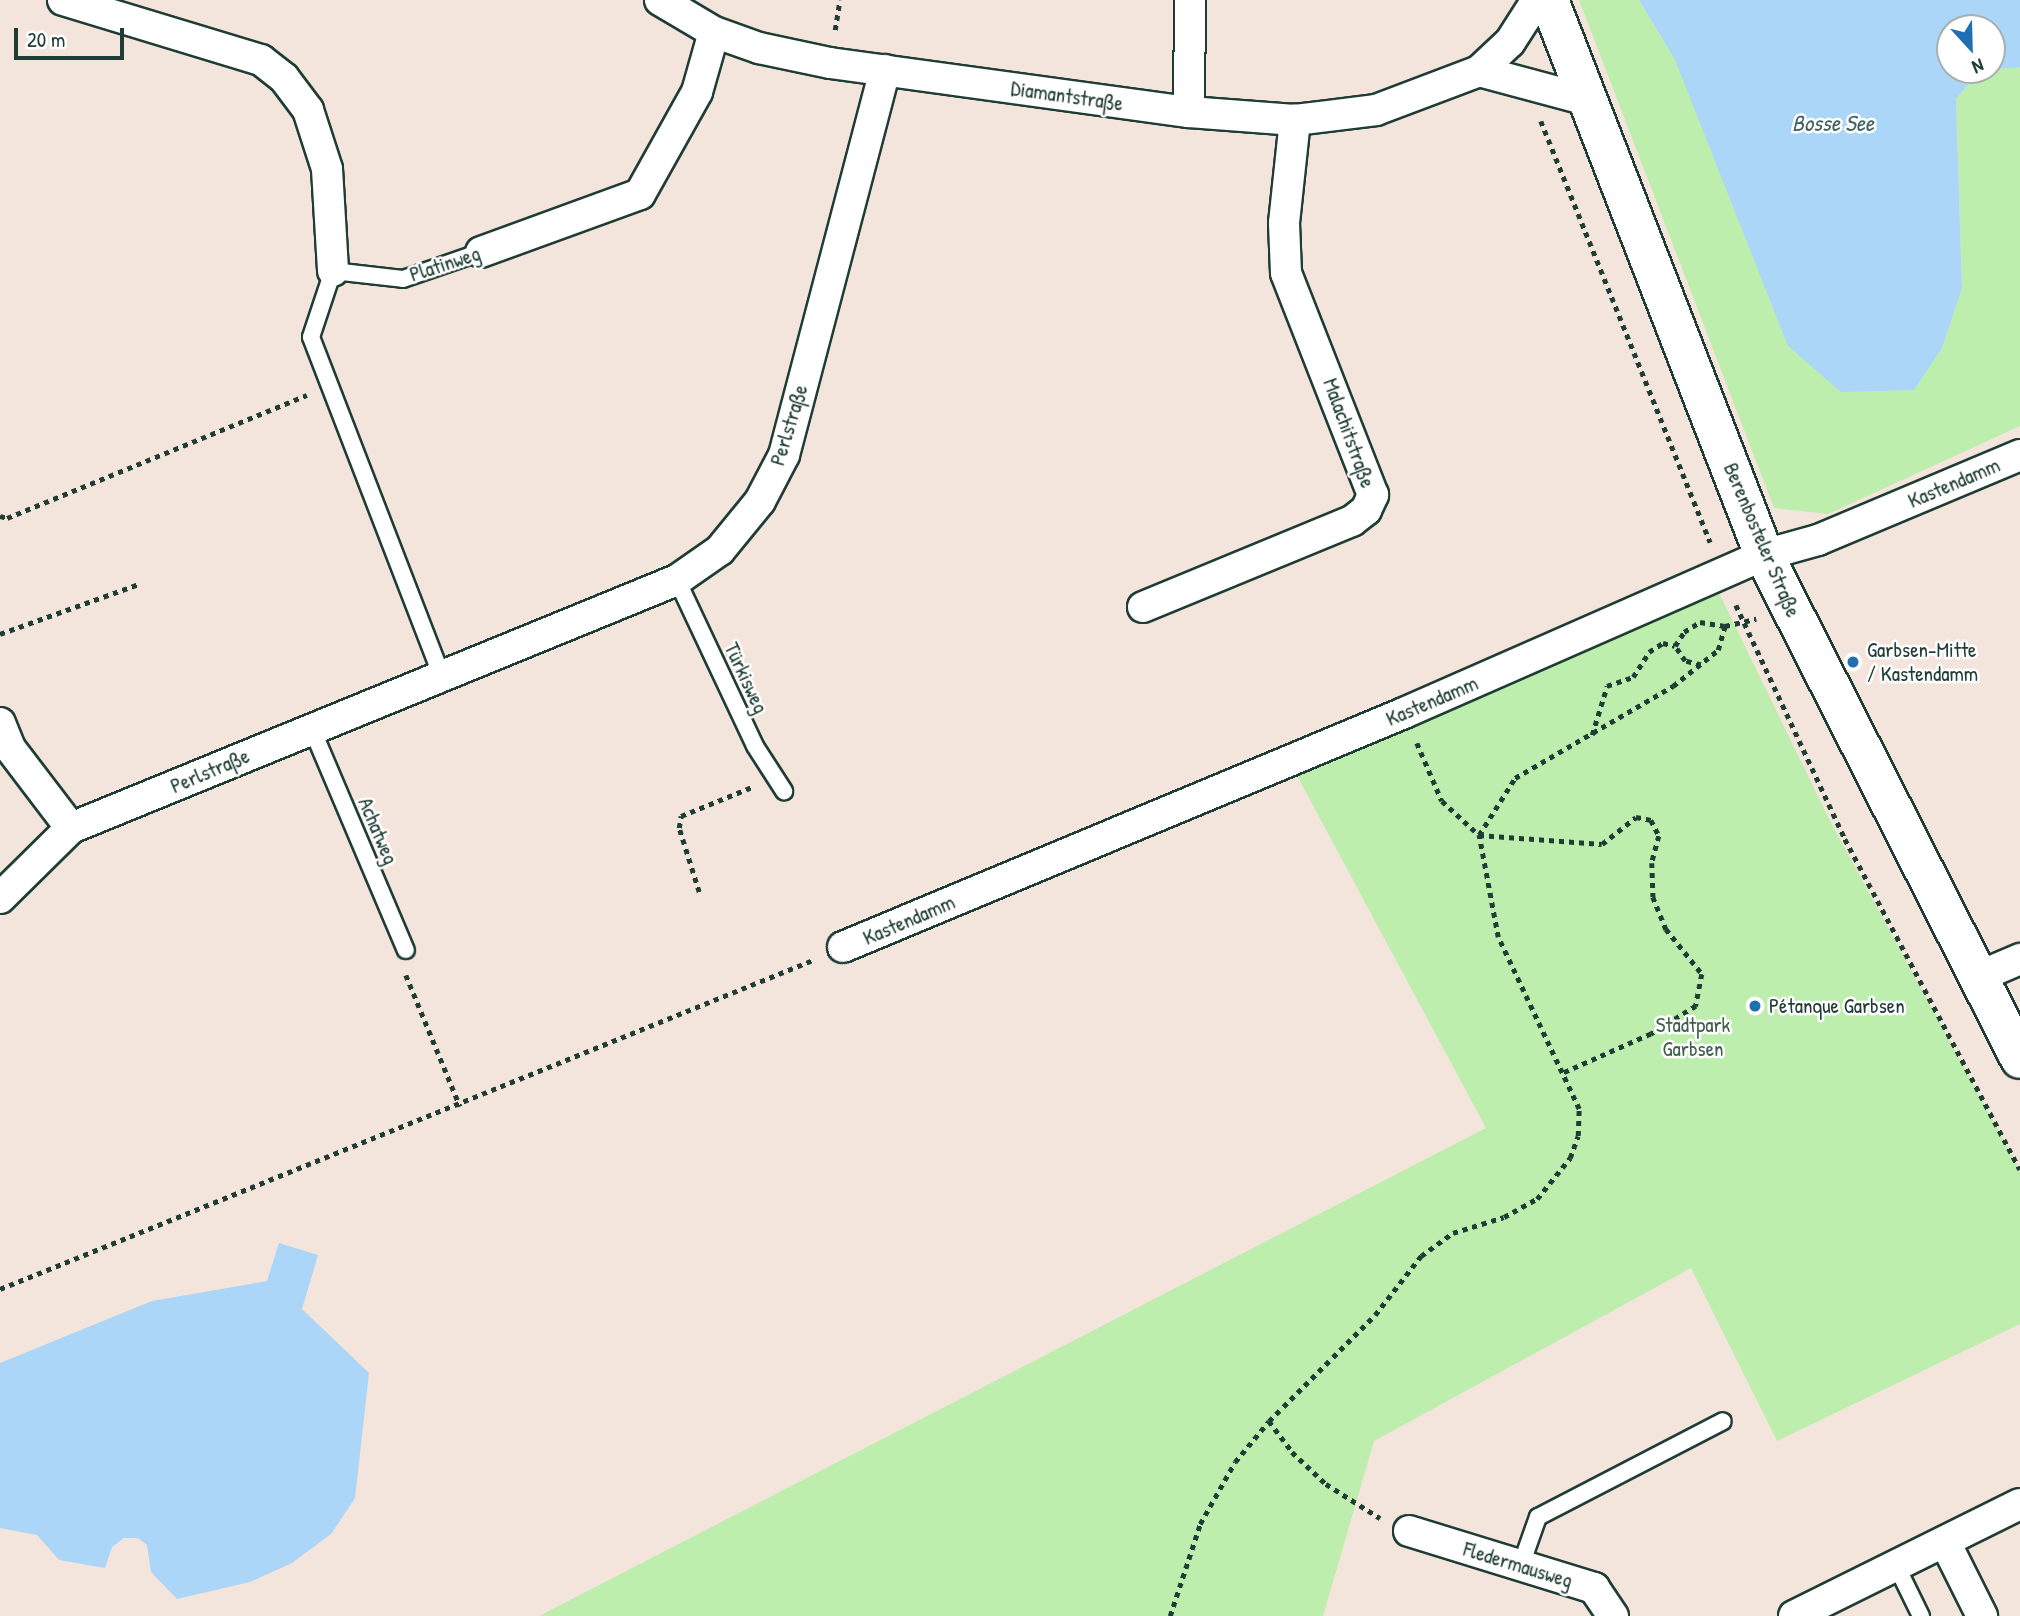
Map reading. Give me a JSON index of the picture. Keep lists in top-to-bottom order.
{
  "streets": {
    "street": [
      "Diamantstraße",
      "Platinweg",
      "Perlstraße",
      "Malachitstraße",
      "Kastendamm",
      "Berenbosteler Straße",
      "Fledermausweg"
    ],
    "lane": ["Türkisweg", "Achatweg"]
  },
  "crossings": [
    ["Diamantstraße", "Platinweg"],
    ["Diamantstraße", "Perlstraße"],
    ["Diamantstraße", "Malachitstraße"],
    ["Perlstraße", "Türkisweg"],
    ["Perlstraße", "Achatweg"],
    ["Kastendamm", "Berenbosteler Straße"]
  ],
  "water": ["Bosse See"],
  "parks": ["Stadtpark Garbsen"],
  "places": ["Garbsen-Mitte / Kastendamm", "Pétanque Garbsen"],
  "scale_bar": "20 m",
  "north": "bottom"
}
